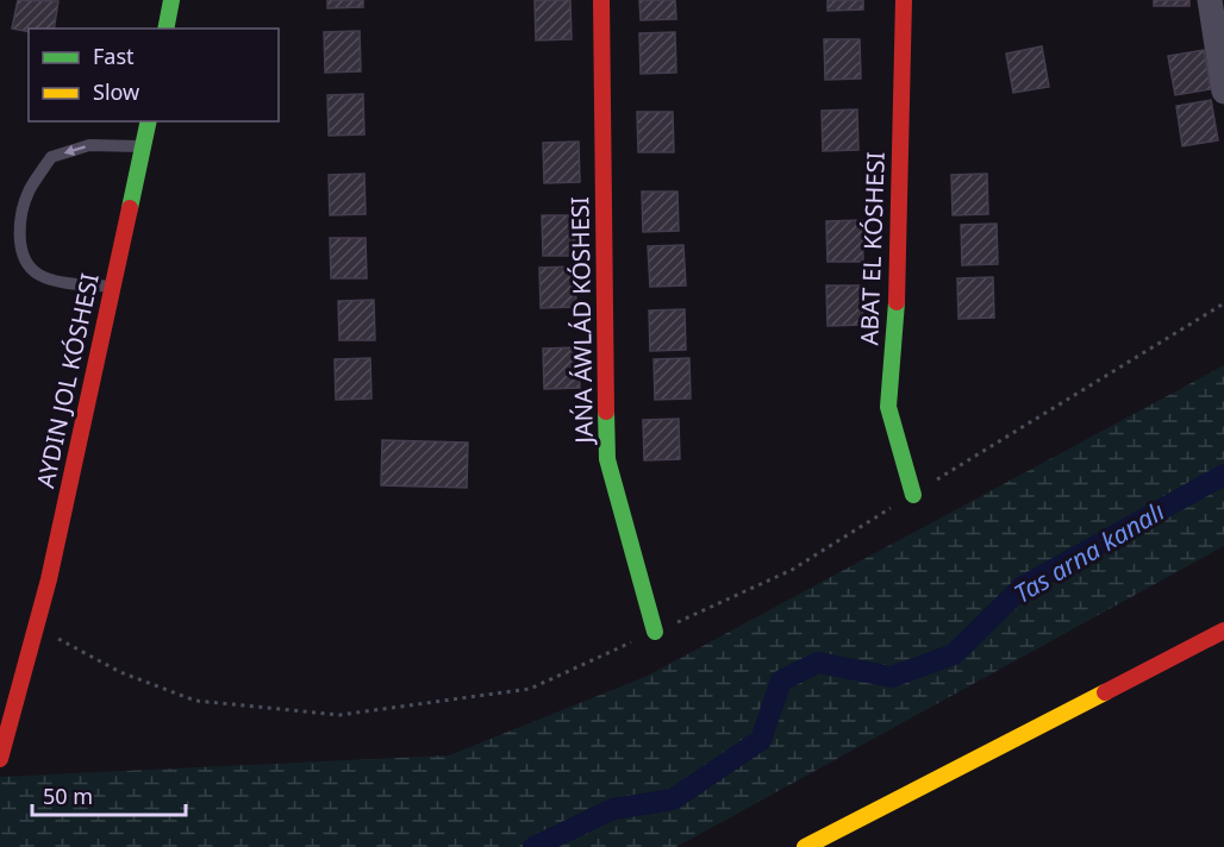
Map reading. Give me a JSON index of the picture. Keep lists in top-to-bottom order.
{
  "streets": {
    "street": ["ABAT EL KÓSHESI", "JAŃA ÁWLÁD KÓSHESI"]
  },
  "water": ["Tas arna kanalı"],
  "legend": ["Fast", "Slow"],
  "scale_bar": "50 m"
}
